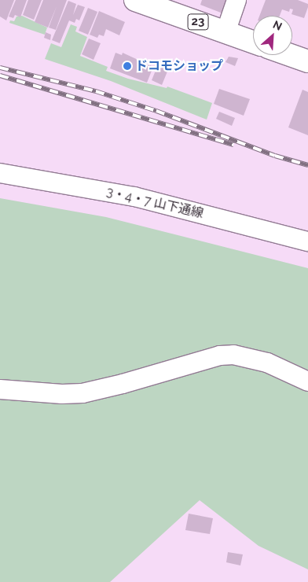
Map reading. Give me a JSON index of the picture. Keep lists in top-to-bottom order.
{
  "streets": {
    "main road": ["23"],
    "street": ["3・4・7 山下通線"]
  },
  "places": ["ドコモショップ"],
  "north": "top right"
}
